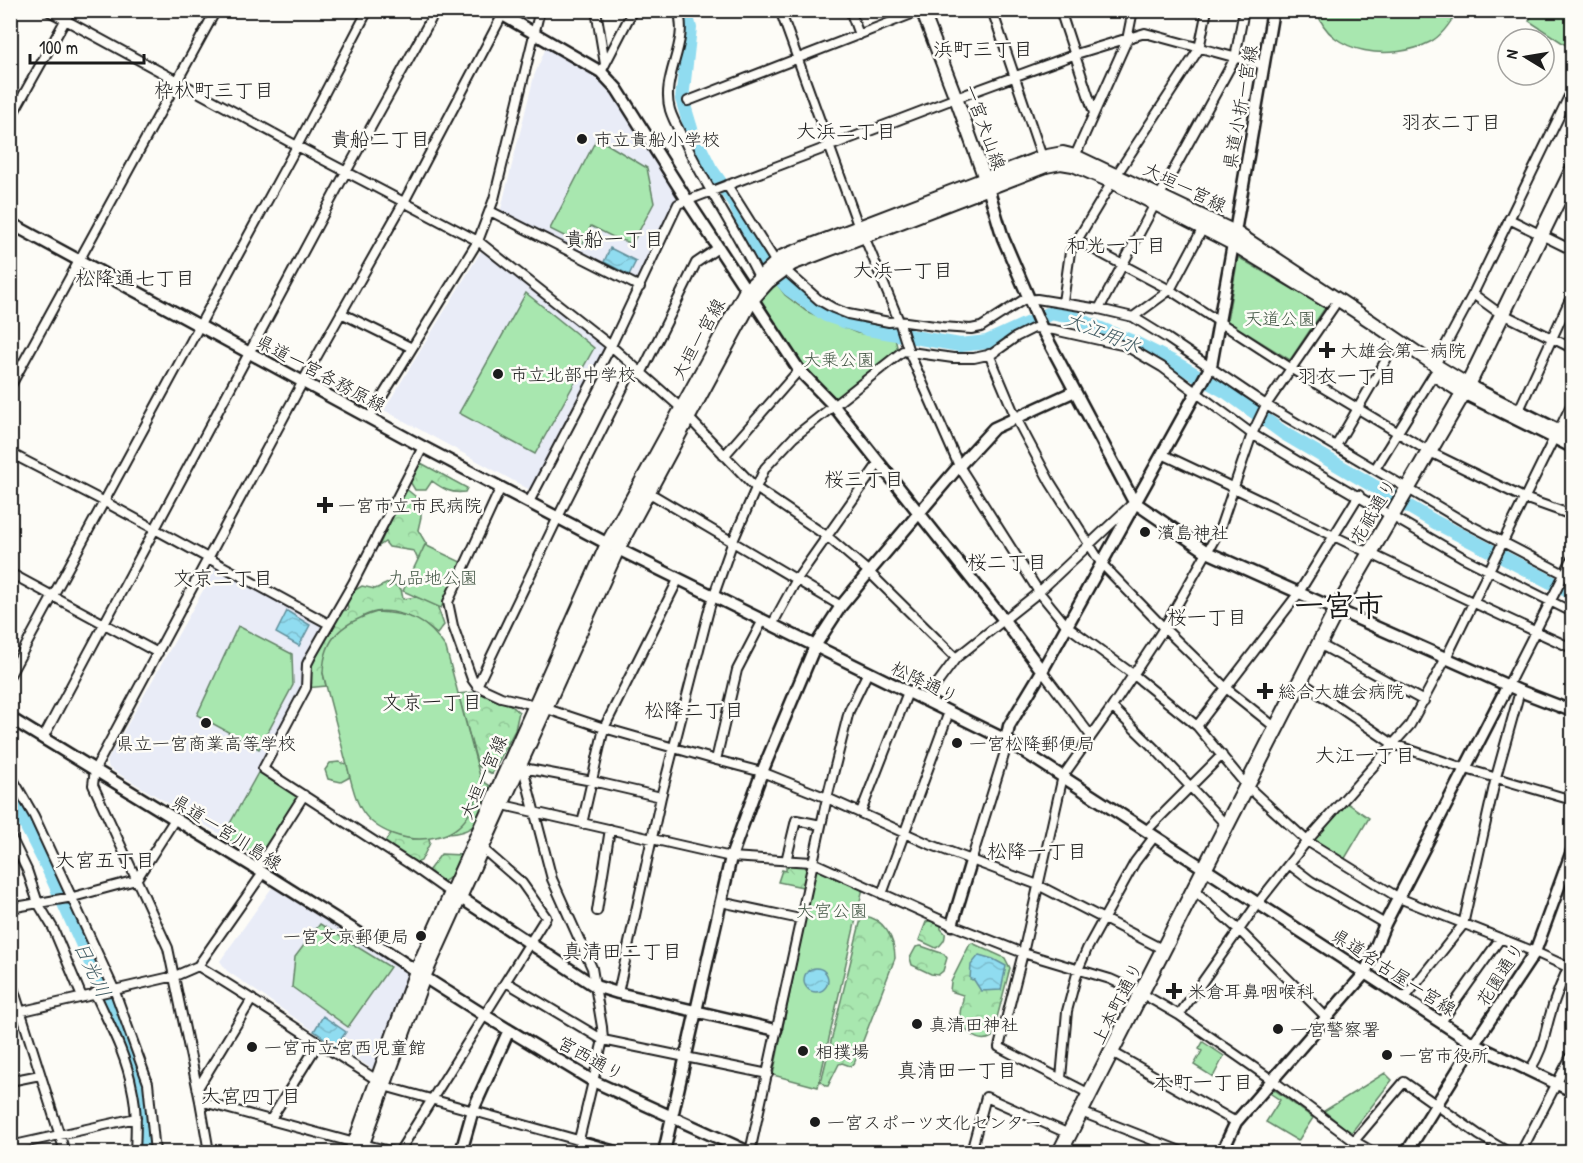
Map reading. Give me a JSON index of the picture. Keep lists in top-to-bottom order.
{
  "streets": {
    "highway": ["花祇通り", "上本町通り"],
    "main road": ["一宮犬山線", "大垣一宮線"],
    "street": [
      "県道小折一宮線",
      "県道一宮各務原線",
      "松降通り",
      "県道一宮川島線",
      "県道名古屋一宮線",
      "花園通り",
      "宮西通り"
    ]
  },
  "crossings": [
    ["県道小折一宮線", "大垣一宮線"],
    ["県道小折一宮線", "松降通り"],
    ["一宮犬山線", "大垣一宮線"],
    ["大垣一宮線", "県道一宮各務原線"],
    ["大垣一宮線", "花祇通り"],
    ["大垣一宮線", "松降通り"],
    ["大垣一宮線", "県道一宮川島線"],
    ["大垣一宮線", "宮西通り"],
    ["県道一宮各務原線", "松降通り"],
    ["花祇通り", "松降通り"],
    ["花祇通り", "県道名古屋一宮線"],
    ["花祇通り", "上本町通り"],
    ["松降通り", "県道名古屋一宮線"],
    ["松降通り", "上本町通り"],
    ["県道一宮川島線", "宮西通り"],
    ["県道名古屋一宮線", "花園通り"],
    ["県道名古屋一宮線", "上本町通り"]
  ],
  "districts": [
    "浜町三丁目",
    "枠杁町三丁目",
    "羽衣二丁目",
    "大浜二丁目",
    "貴船二丁目",
    "貴船一丁目",
    "和光一丁目",
    "大浜一丁目",
    "松降通七丁目",
    "羽衣一丁目",
    "桜三丁目",
    "桜二丁目",
    "文京二丁目",
    "一宮市",
    "桜一丁目",
    "文京一丁目",
    "松降二丁目",
    "大江一丁目",
    "松降一丁目",
    "大宮五丁目",
    "真清田二丁目",
    "真清田一丁目",
    "本町一丁目",
    "大宮四丁目"
  ],
  "water": ["大江用水", "日光川"],
  "parks": [
    "天道公園",
    "大乗公園",
    "九品地公園",
    "大宮公園"
  ],
  "places": {
    "other": [
      "市立貴船小学校",
      "市立北部中学校",
      "濱島神社",
      "県立一宮商業高等学校",
      "一宮松降郵便局",
      "一宮文京郵便局",
      "真清田神社",
      "一宮警察署",
      "一宮市立宮西児童館",
      "相撲場",
      "一宮市役所",
      "一宮スポーツ文化センター"
    ],
    "health": [
      "大雄会第一病院",
      "一宮市立市民病院",
      "総合大雄会病院",
      "米倉耳鼻咽喉科"
    ]
  },
  "scale_bar": "100 m",
  "north": "left"
}
